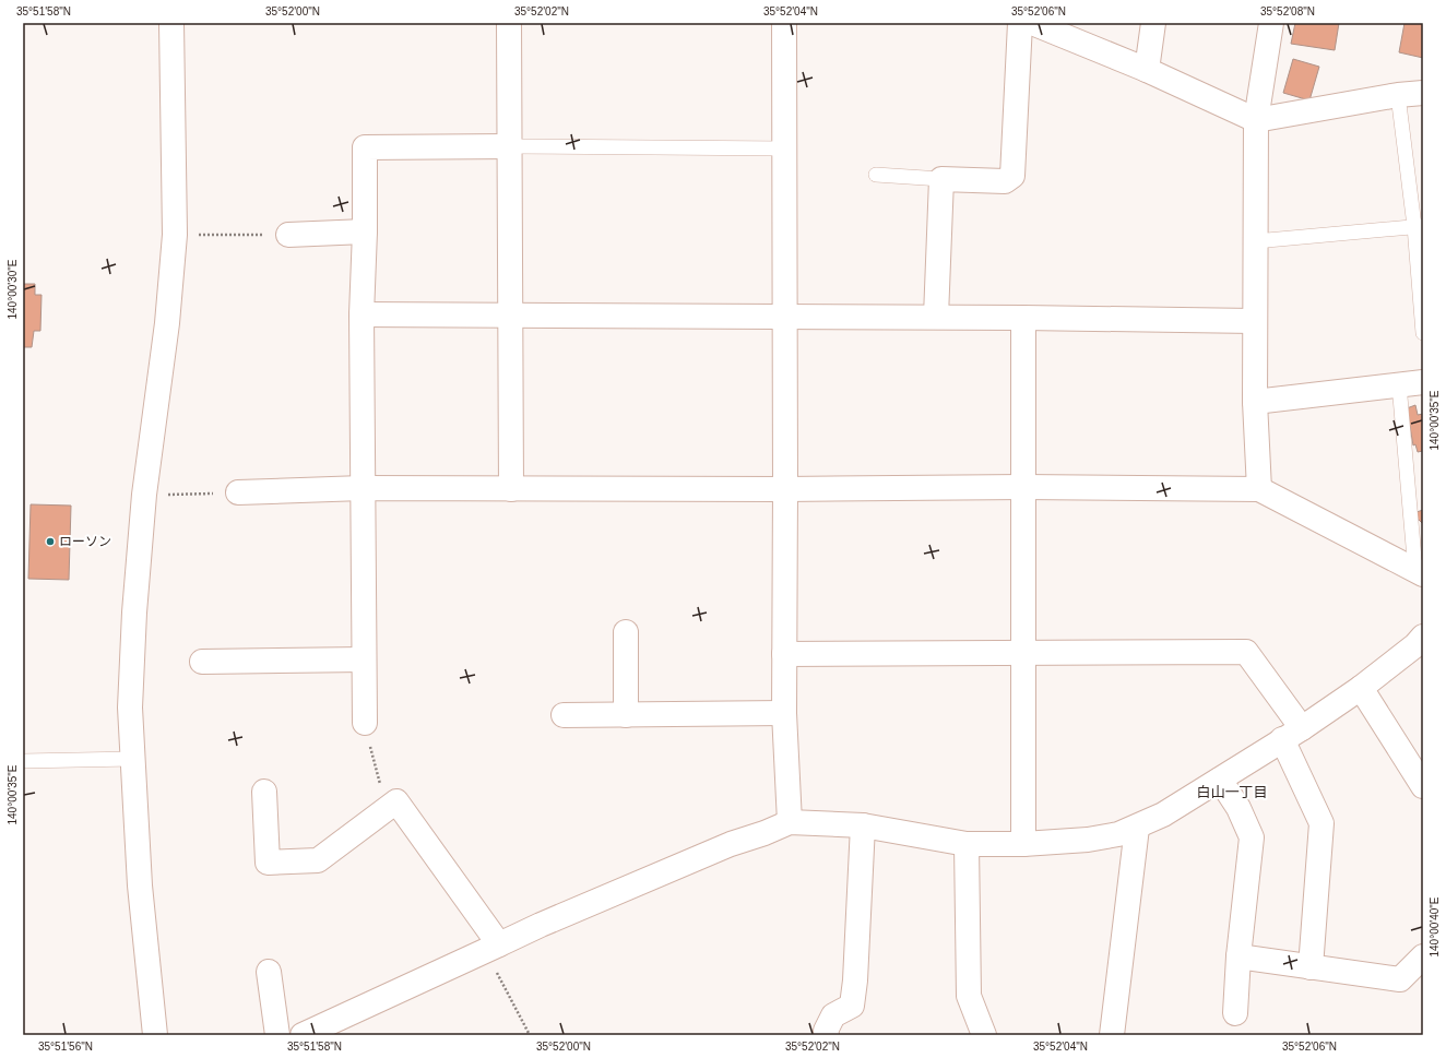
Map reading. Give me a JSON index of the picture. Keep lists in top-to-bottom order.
{
  "districts": ["白山一丁目"],
  "places": ["ローソン"],
  "coordinates": [
    "35°51'58\"N",
    "35°52'00\"N",
    "35°52'02\"N",
    "35°52'04\"N",
    "35°52'06\"N",
    "35°52'08\"N",
    "140°00'30\"E",
    "140°00'35\"E",
    "140°00'40\"E",
    "35°51'56\"N"
  ]
}
